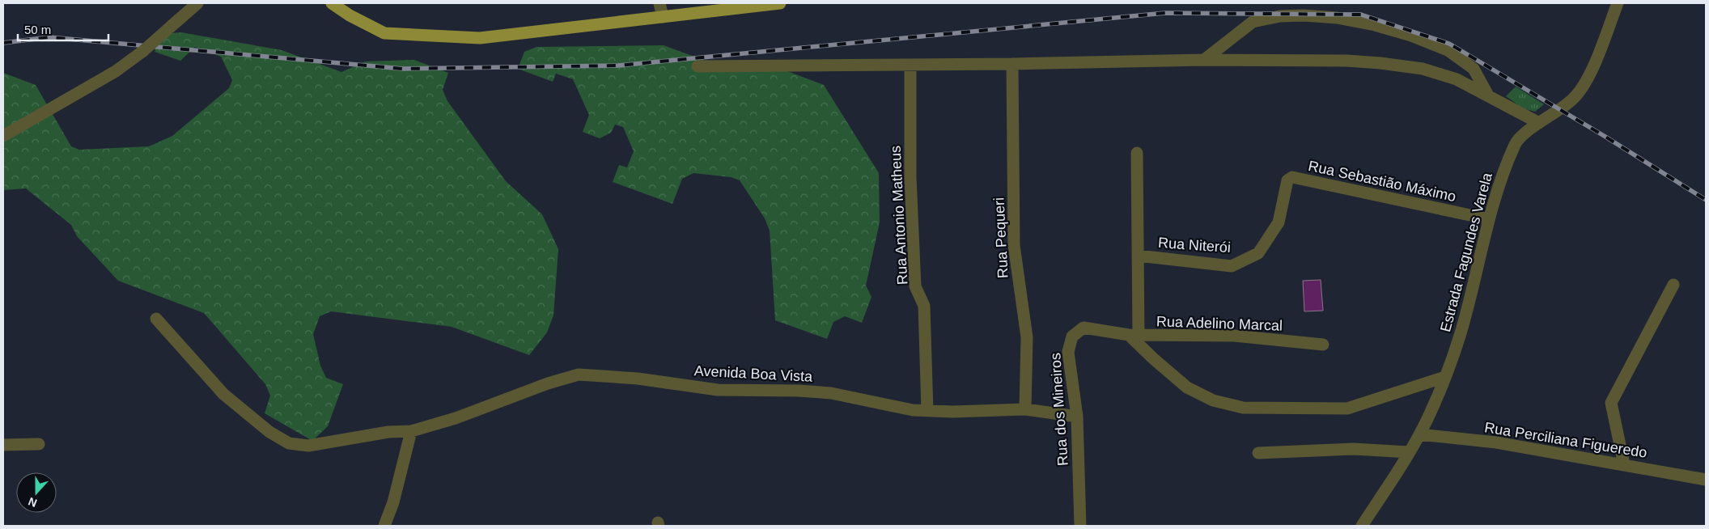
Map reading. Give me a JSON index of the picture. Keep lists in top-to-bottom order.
{
  "streets": {
    "street": [
      "Rua Sebastião Máximo",
      "Rua Antonio Matheus",
      "Rua Pequeri",
      "Rua Niterói",
      "Estrada Fagundes Varela",
      "Rua Adelino Marcal",
      "Avenida Boa Vista",
      "Rua dos Mineiros",
      "Rua Perciliana Figueredo"
    ]
  },
  "crossings": [
    ["Rua Sebastião Máximo", "Rua Niterói"],
    ["Rua Sebastião Máximo", "Estrada Fagundes Varela"],
    ["Rua Antonio Matheus", "Avenida Boa Vista"],
    ["Rua Pequeri", "Avenida Boa Vista"],
    ["Rua Niterói", "Rua Adelino Marcal"],
    ["Rua Niterói", "Rua dos Mineiros"],
    ["Estrada Fagundes Varela", "Rua Perciliana Figueredo"],
    ["Rua Adelino Marcal", "Rua dos Mineiros"],
    ["Avenida Boa Vista", "Rua dos Mineiros"]
  ],
  "scale_bar": "50 m",
  "north": "bottom"
}
